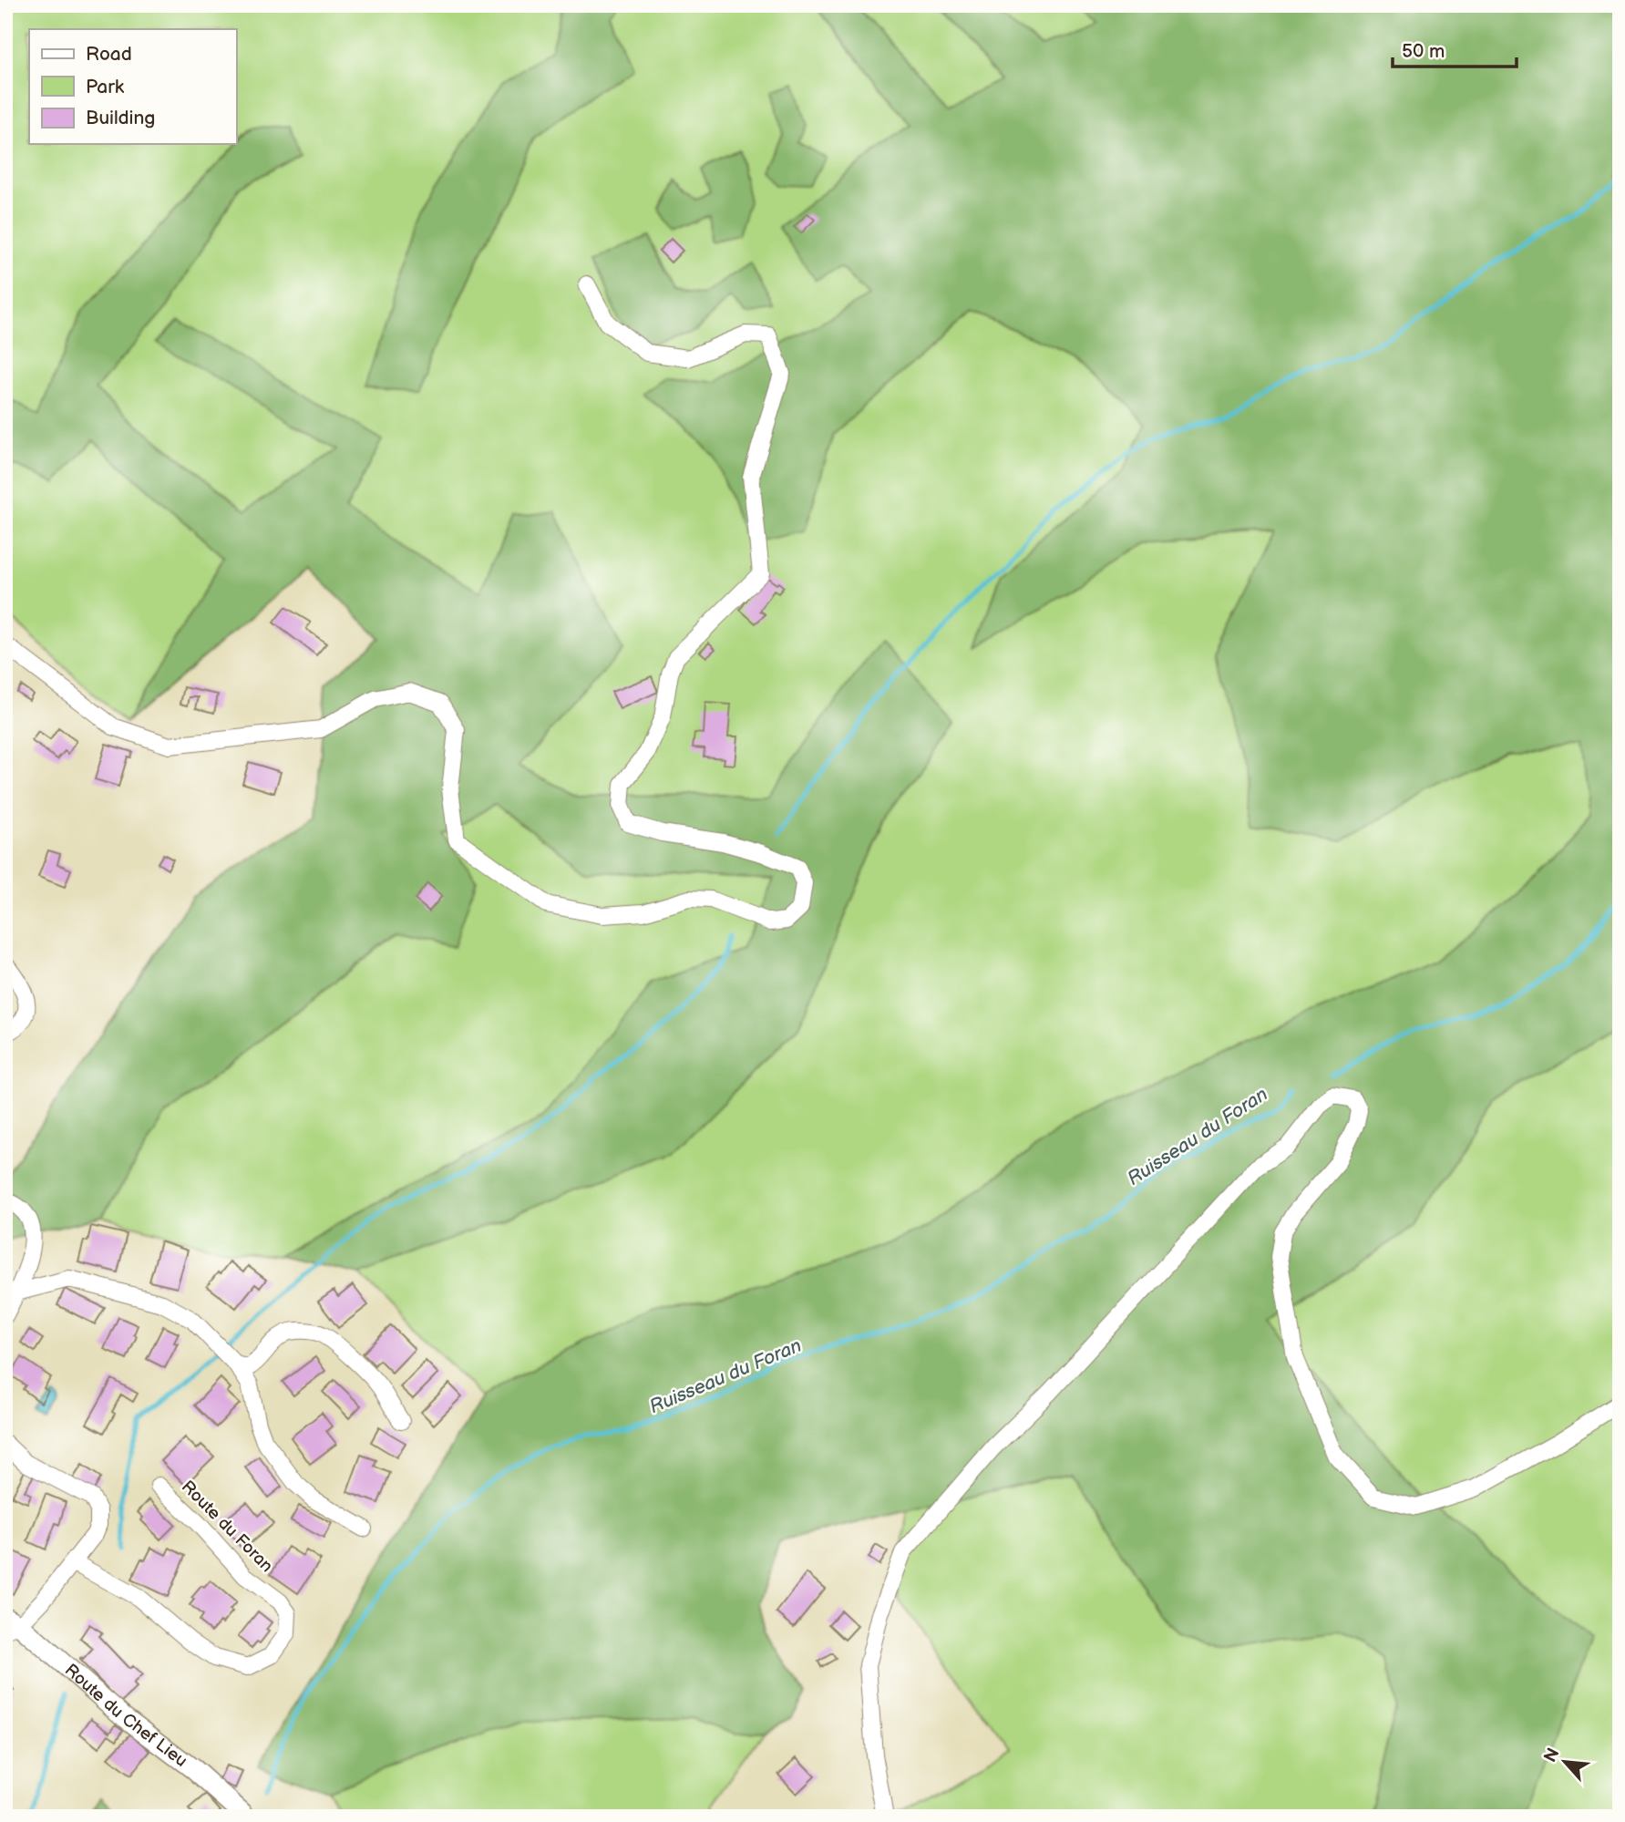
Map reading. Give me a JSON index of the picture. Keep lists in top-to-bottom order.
{
  "streets": {
    "street": ["Route du Foran", "Route du Chef Lieu"]
  },
  "water": ["Ruisseau du Foran"],
  "legend": ["Road", "Park", "Building"],
  "scale_bar": "50 m",
  "north": "top left"
}
